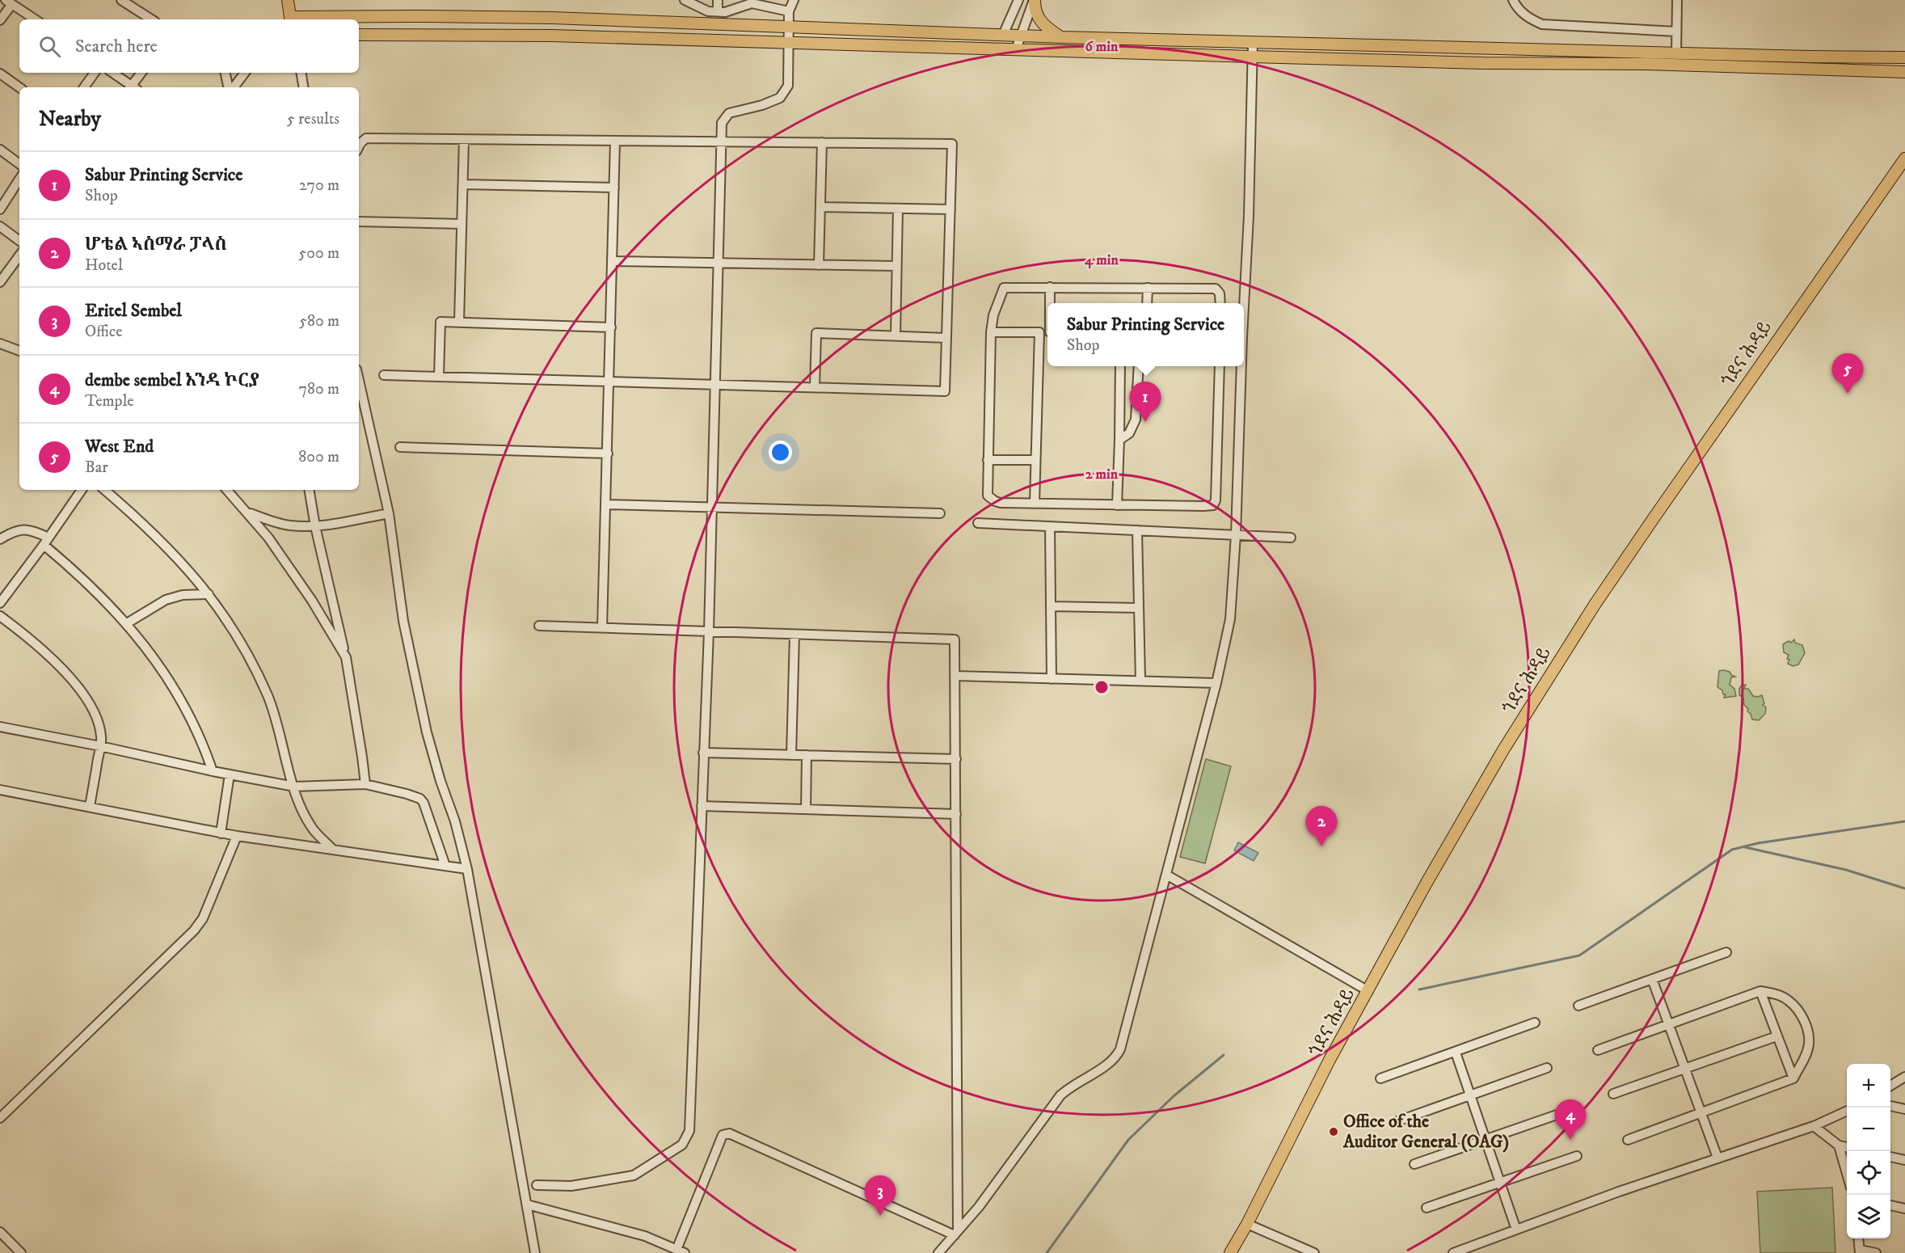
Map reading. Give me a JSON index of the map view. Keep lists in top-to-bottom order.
{
  "streets": {
    "main road": ["ጎደና ሕዳይ"]
  },
  "places": ["Office of the Auditor General (OAG)"],
  "page": {
    "search": "Search here",
    "heading": ["Nearby", "5 results"],
    "list": [
      {
        "mark": "1",
        "name": "Sabur Printing Service",
        "note": "Shop",
        "value": "270 m"
      },
      {
        "mark": "2",
        "name": "ሆቴል ኣስማራ ፓላስ",
        "note": "Hotel",
        "value": "500 m"
      },
      {
        "mark": "3",
        "name": "Eritel Sembel",
        "note": "Office",
        "value": "580 m"
      },
      {
        "mark": "4",
        "name": "dembe sembel አንዳ ኮርያ",
        "note": "Temple",
        "value": "780 m"
      },
      {
        "mark": "5",
        "name": "West End",
        "note": "Bar",
        "value": "800 m"
      }
    ],
    "popup": ["Sabur Printing Service", "Shop"],
    "pins": [
      "5",
      "1",
      "2",
      "4",
      "3"
    ],
    "map_buttons": ["+", "−"]
  },
  "rings": ["6 min", "4 min", "2 min"]
}
